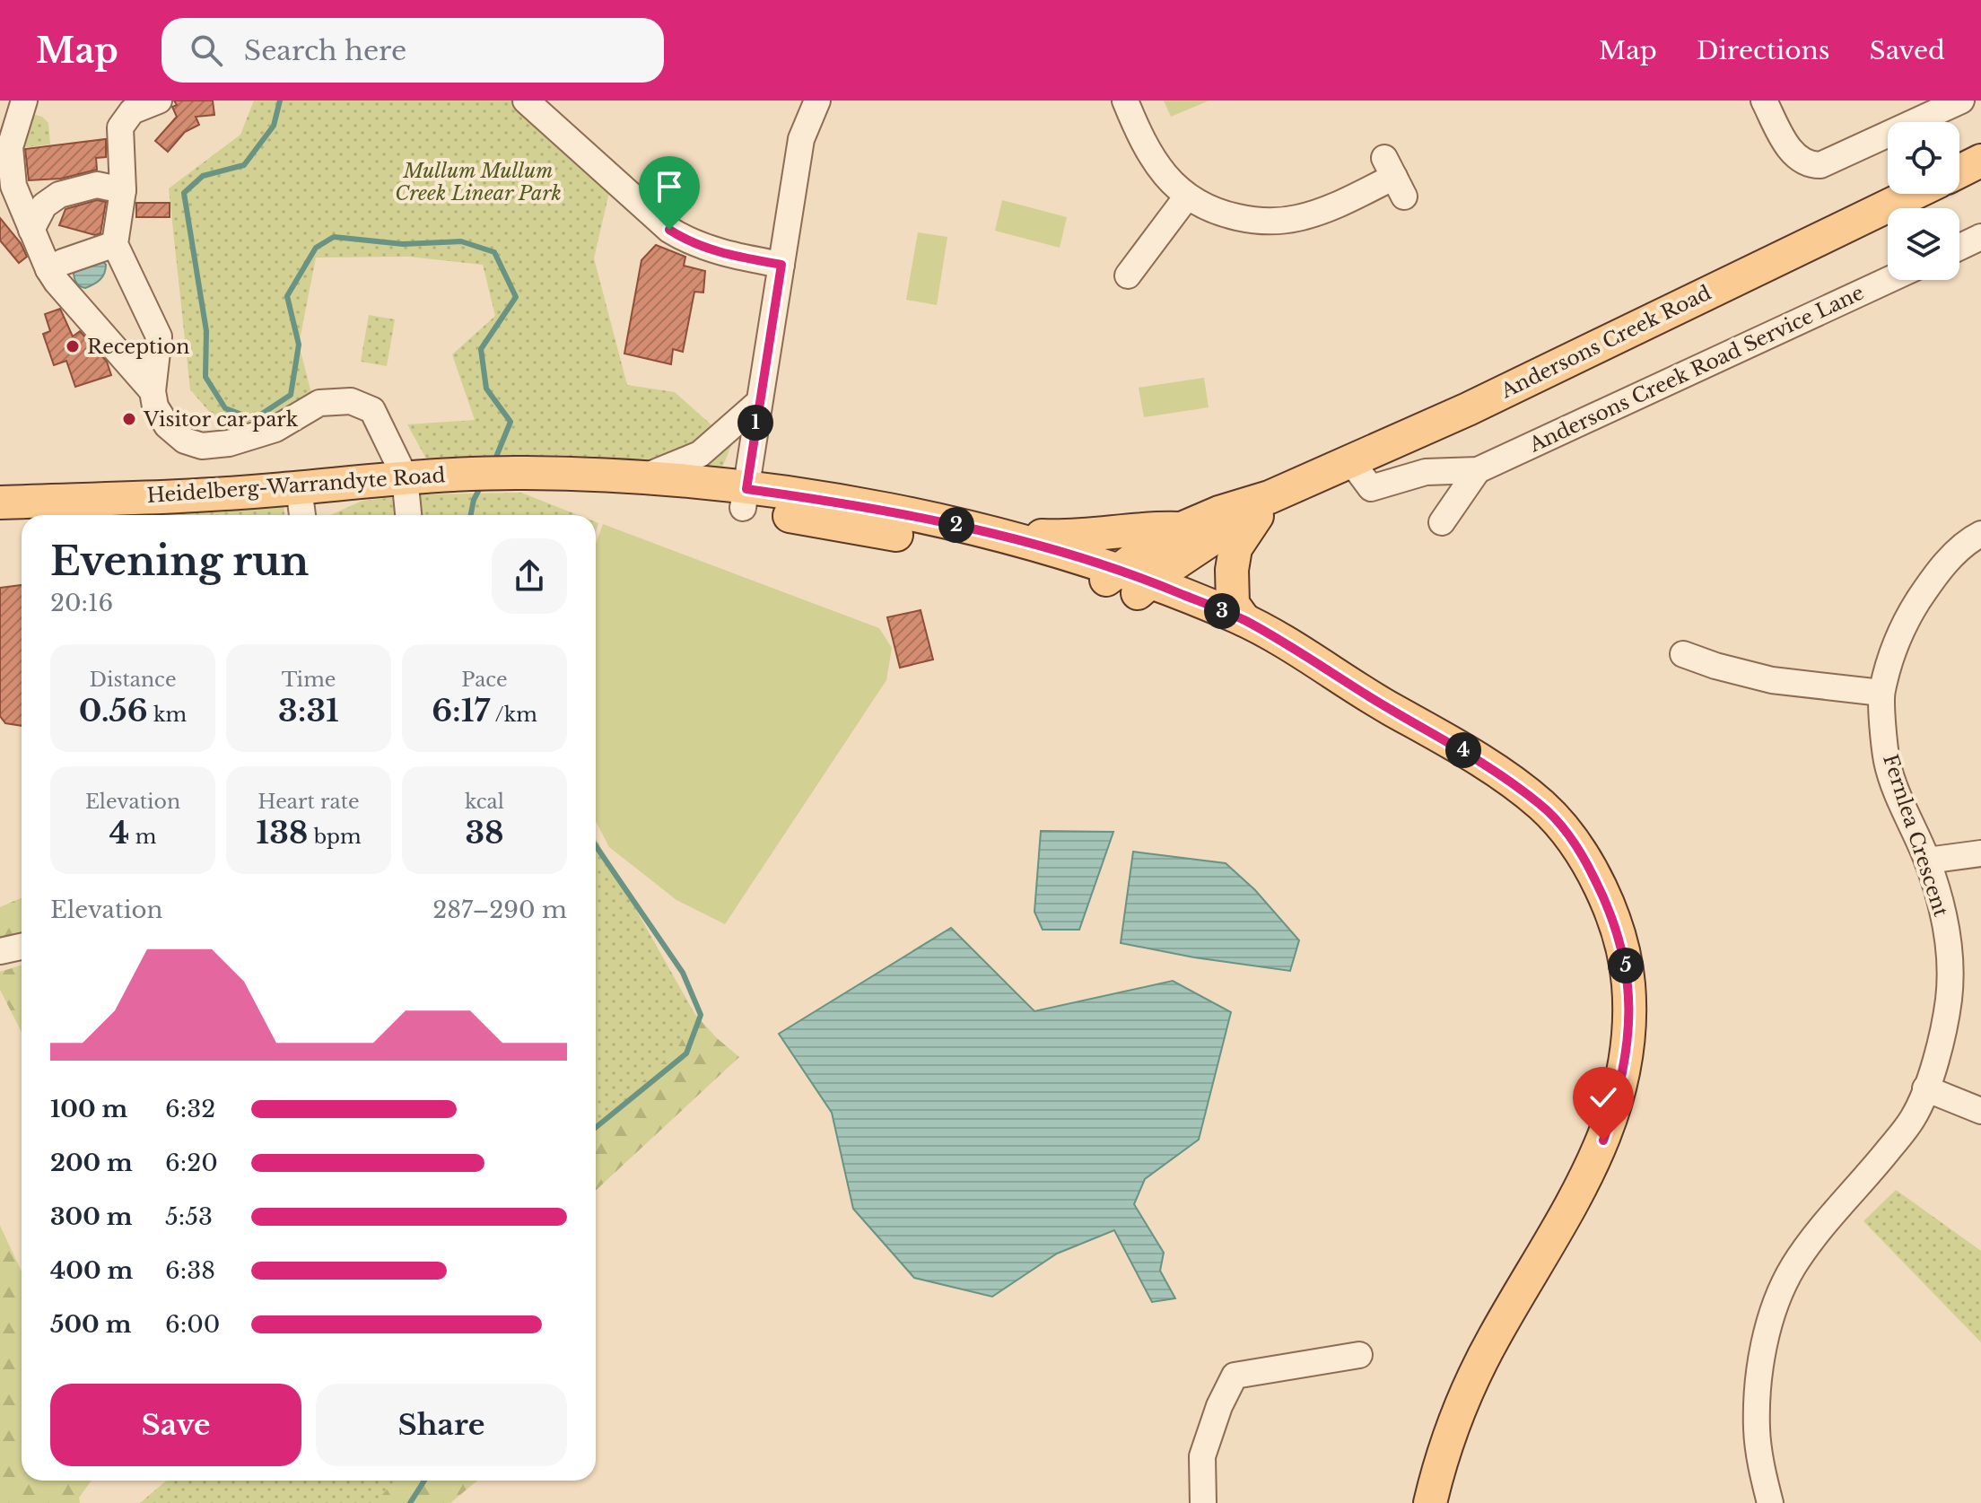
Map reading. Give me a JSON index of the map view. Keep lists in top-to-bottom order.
{
  "streets": {
    "main road": ["Andersons Creek Road", "Heidelberg-Warrandyte Road"],
    "street": ["Andersons Creek Road Service Lane", "Fernlea Crescent"]
  },
  "crossings": [
    ["Andersons Creek Road", "Andersons Creek Road Service Lane"],
    ["Andersons Creek Road", "Heidelberg-Warrandyte Road"]
  ],
  "parks": ["Mullum Mullum Creek Linear Park"],
  "places": ["Reception", "Visitor car park"],
  "page": {
    "header": "Map",
    "search": "Search here",
    "nav": ["Map", "Directions", "Saved"],
    "pins": [
      "1",
      "2",
      "3",
      "4",
      "5"
    ],
    "heading": ["Evening run", "20:16"],
    "stats": [
      ["Distance", "0.56 km"],
      ["Time", "3:31"],
      ["Pace", "6:17 /km"],
      ["Elevation", "4 m"],
      ["Heart rate", "138 bpm"],
      ["kcal", "38"]
    ],
    "chart": ["Elevation", "287–290 m"],
    "list": [
      {
        "name": "100 m",
        "note": "6:32"
      },
      {
        "name": "200 m",
        "note": "6:20"
      },
      {
        "name": "300 m",
        "note": "5:53"
      },
      {
        "name": "400 m",
        "note": "6:38"
      },
      {
        "name": "500 m",
        "note": "6:00"
      }
    ],
    "buttons": ["Save", "Share"]
  }
}
